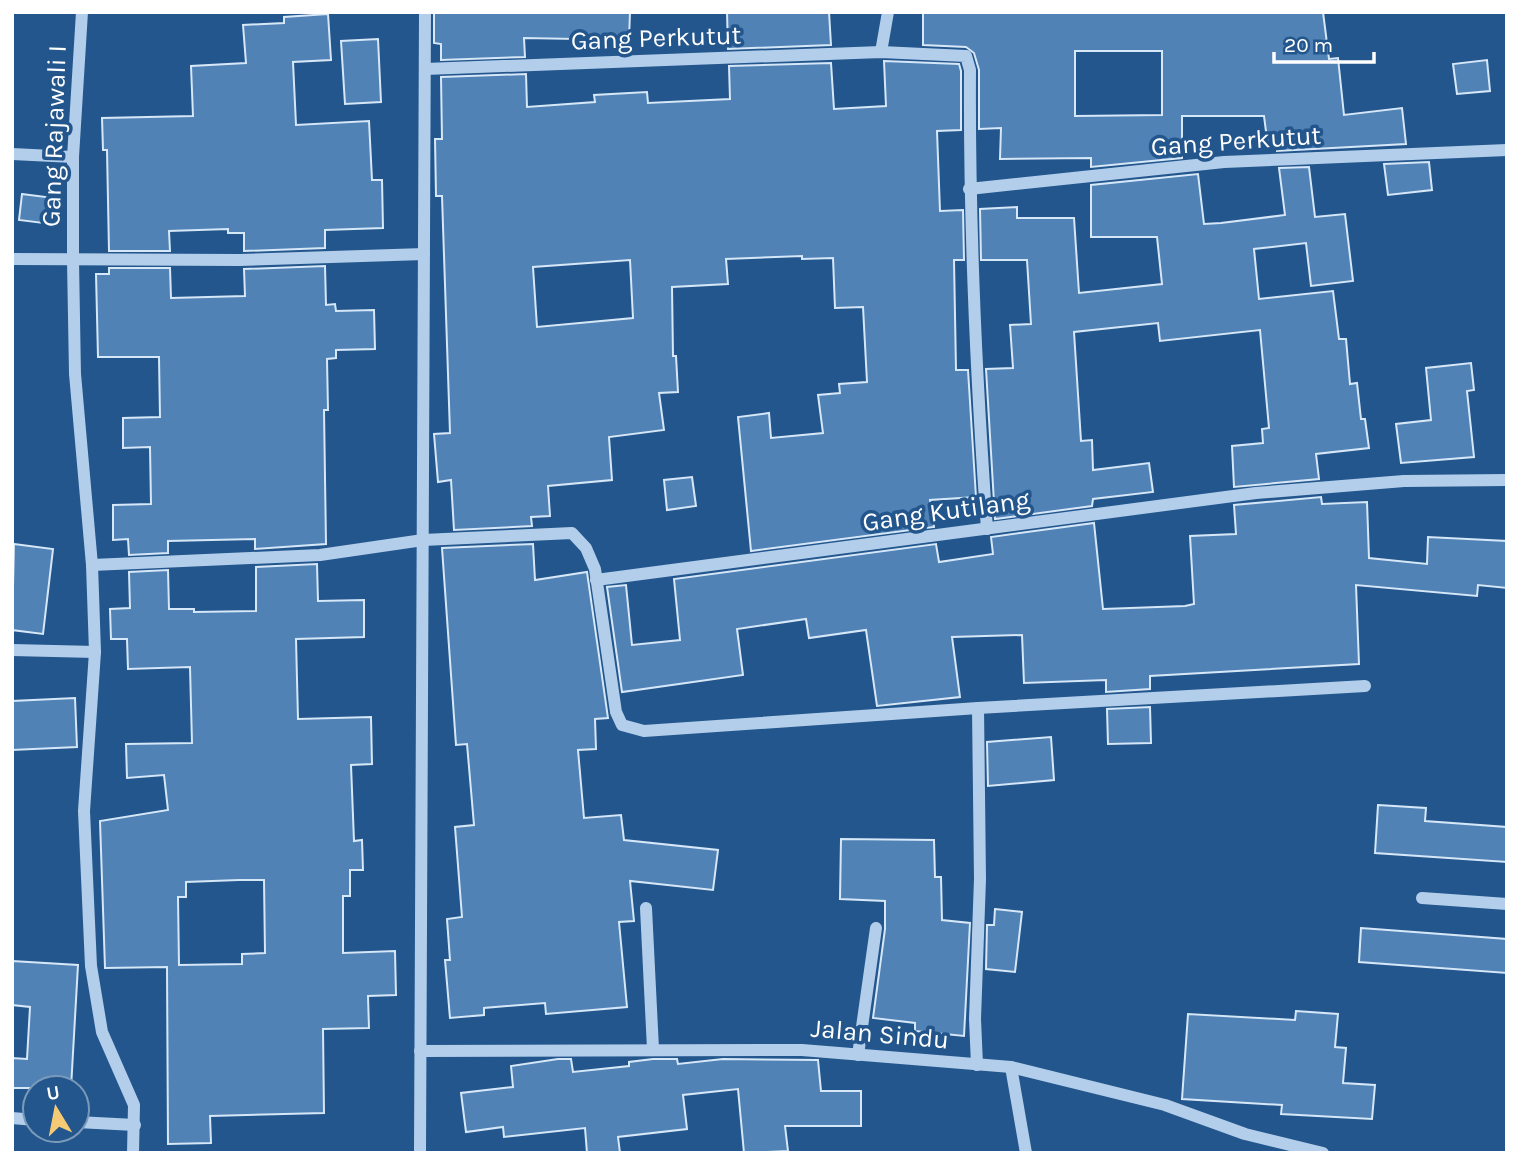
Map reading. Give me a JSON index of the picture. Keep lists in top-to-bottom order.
{
  "streets": {
    "street": [
      "Gang Perkutut",
      "Gang Rajawali I",
      "Gang Kutilang",
      "Jalan Sindu"
    ]
  },
  "crossings": [
    ["Gang Perkutut", "Gang Kutilang"]
  ],
  "scale_bar": "20 m",
  "north": "top"
}
